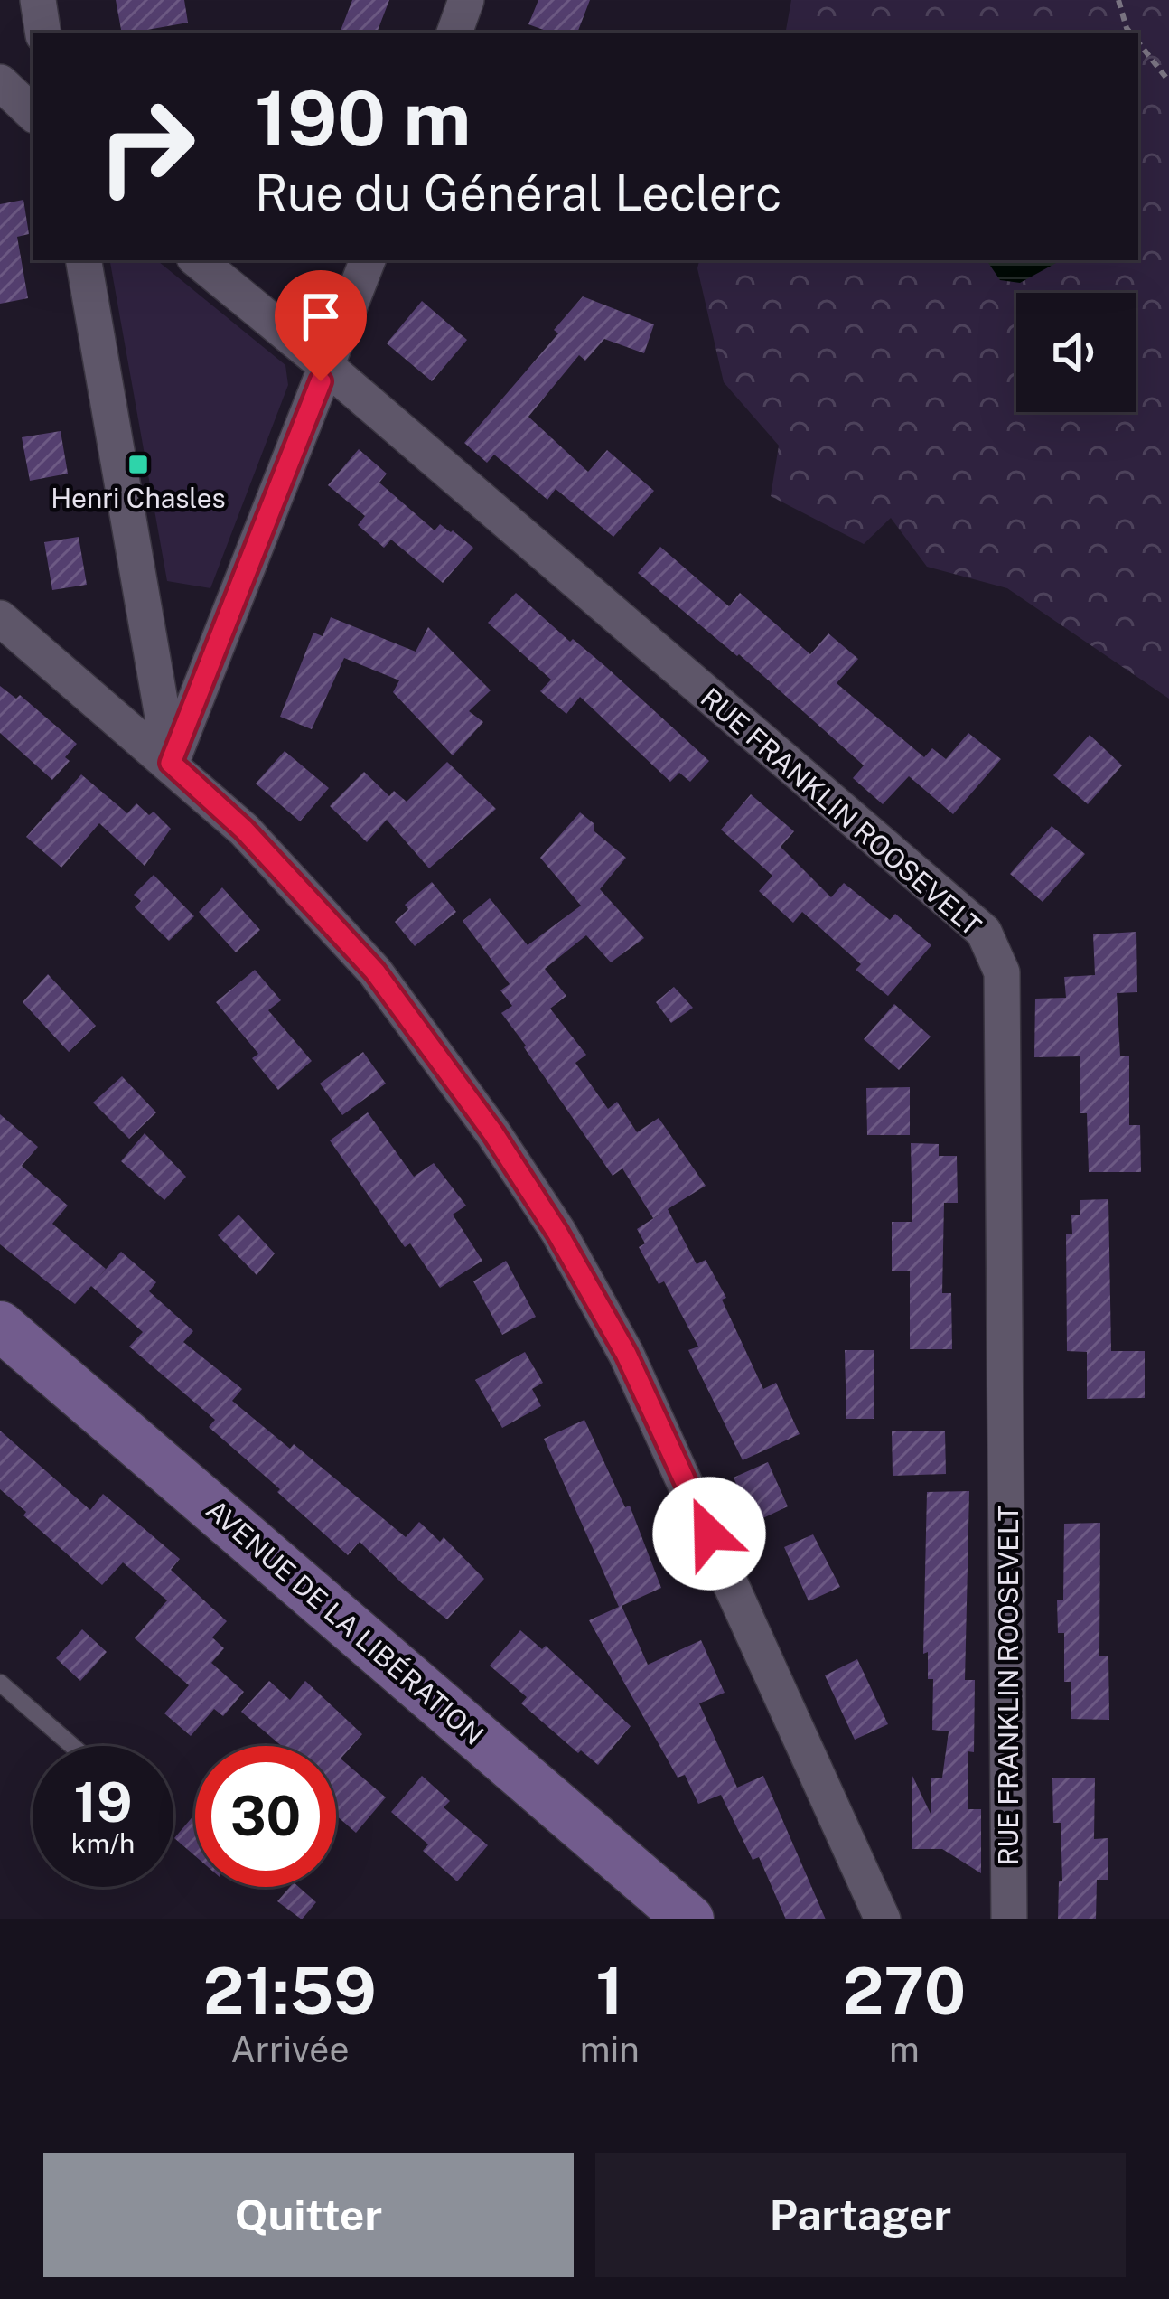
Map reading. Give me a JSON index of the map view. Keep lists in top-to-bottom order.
{
  "streets": {
    "main road": ["AVENUE DE LA LIBÉRATION"],
    "street": ["RUE FRANKLIN ROOSEVELT"]
  },
  "places": {
    "transit": ["Henri Chasles"]
  },
  "page": {
    "turn": ["190 m", "Rue du Général Leclerc"],
    "speed": "19 km/h",
    "limit": "30",
    "eta": [
      "21:59",
      "Arrivée",
      "1",
      "min",
      "270",
      "m"
    ],
    "buttons": ["Quitter", "Partager"]
  }
}
